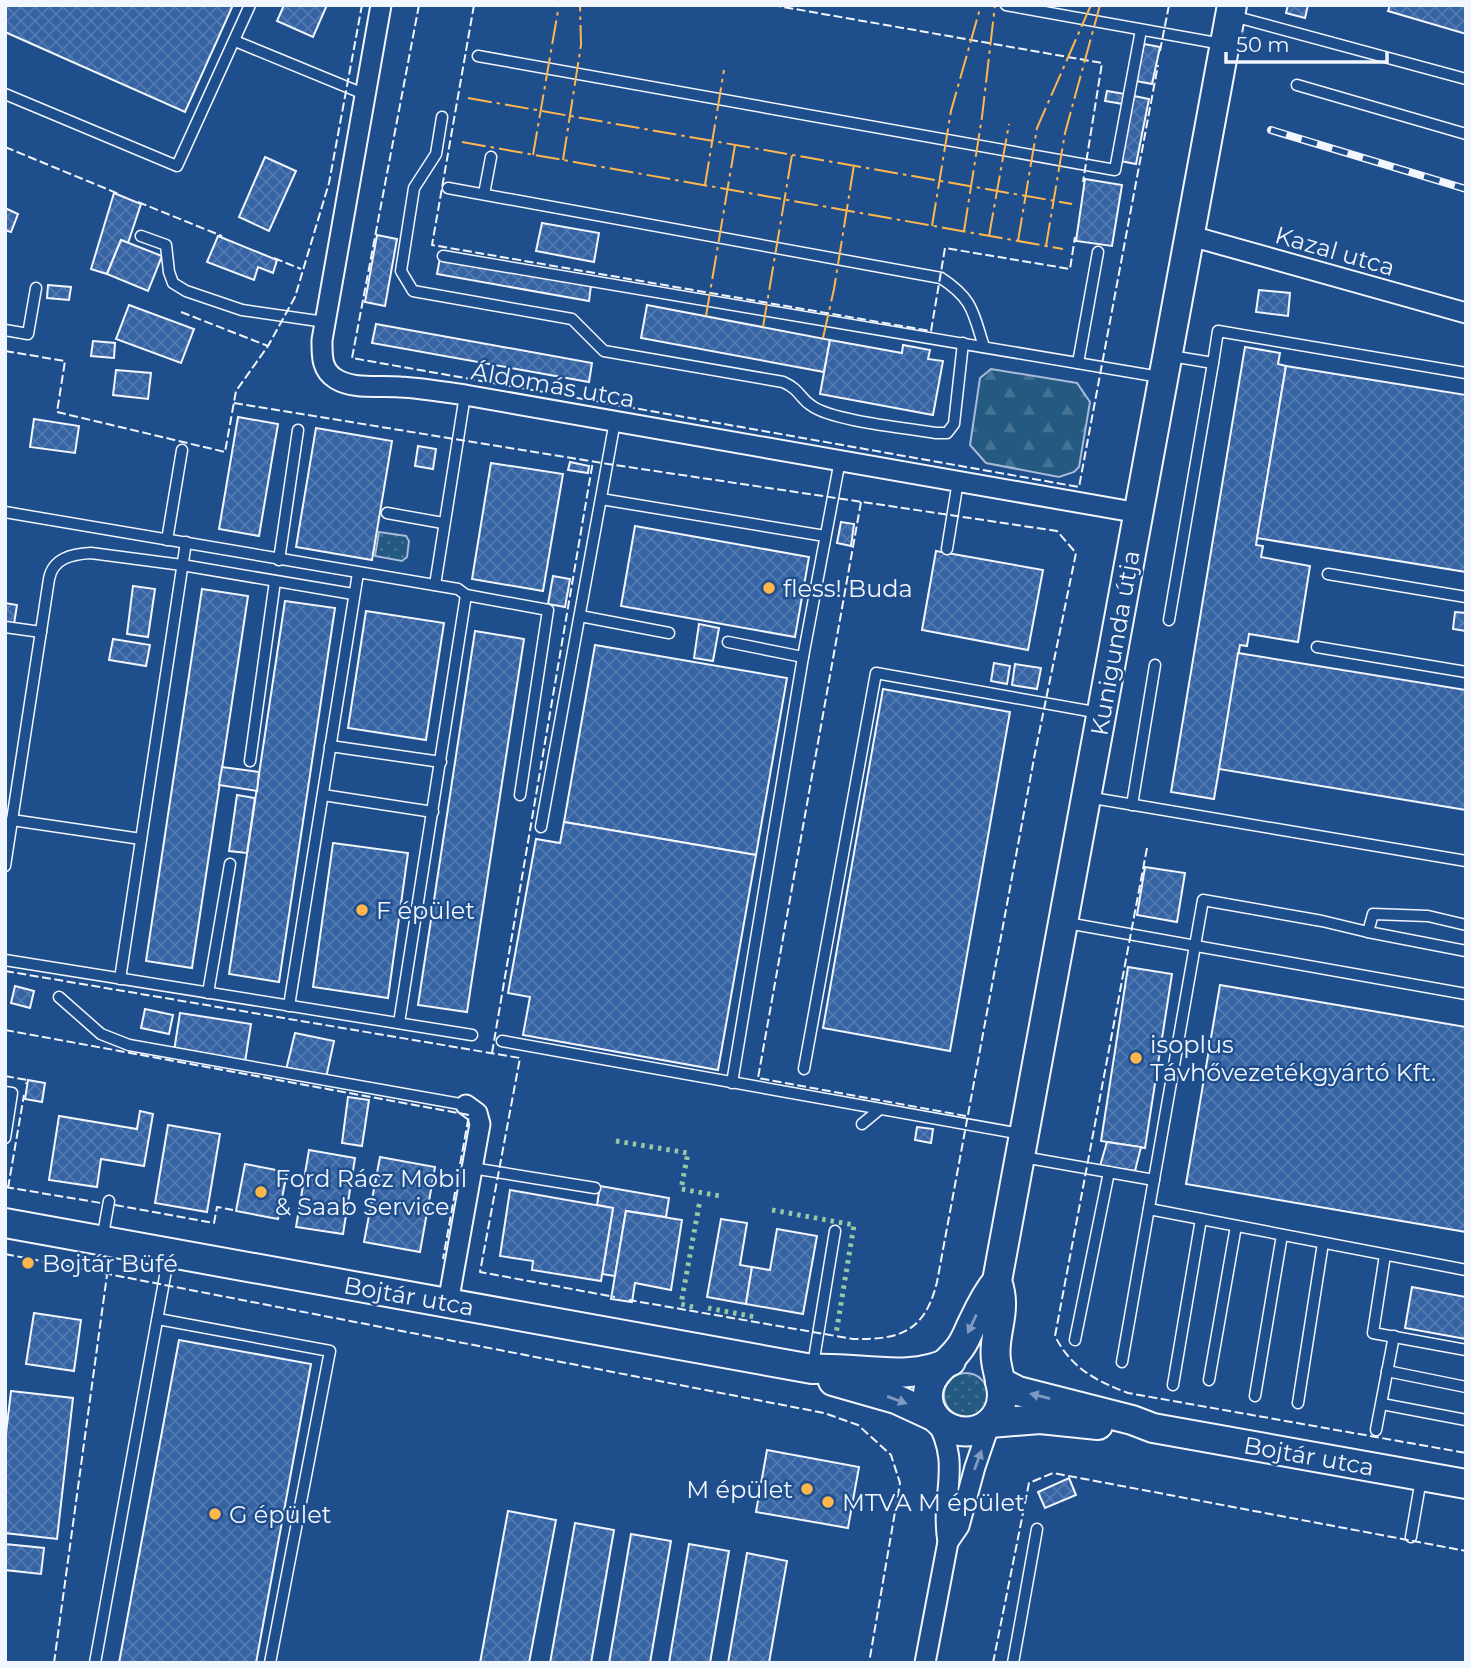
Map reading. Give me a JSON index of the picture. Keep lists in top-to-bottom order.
{
  "streets": {
    "street": [
      "Kazal utca",
      "Áldomás utca",
      "Kunigunda útja",
      "Bojtár utca"
    ]
  },
  "crossings": [
    ["Kazal utca", "Kunigunda útja"],
    ["Áldomás utca", "Kunigunda útja"],
    ["Kunigunda útja", "Bojtár utca"]
  ],
  "places": [
    "fless! Buda",
    "F épület",
    "isoplus Távhővezetékgyártó Kft.",
    "Ford Rácz Mobil & Saab Service",
    "Bojtár Büfé",
    "M épület",
    "MTVA M épület",
    "G épület"
  ],
  "scale_bar": "50 m"
}
